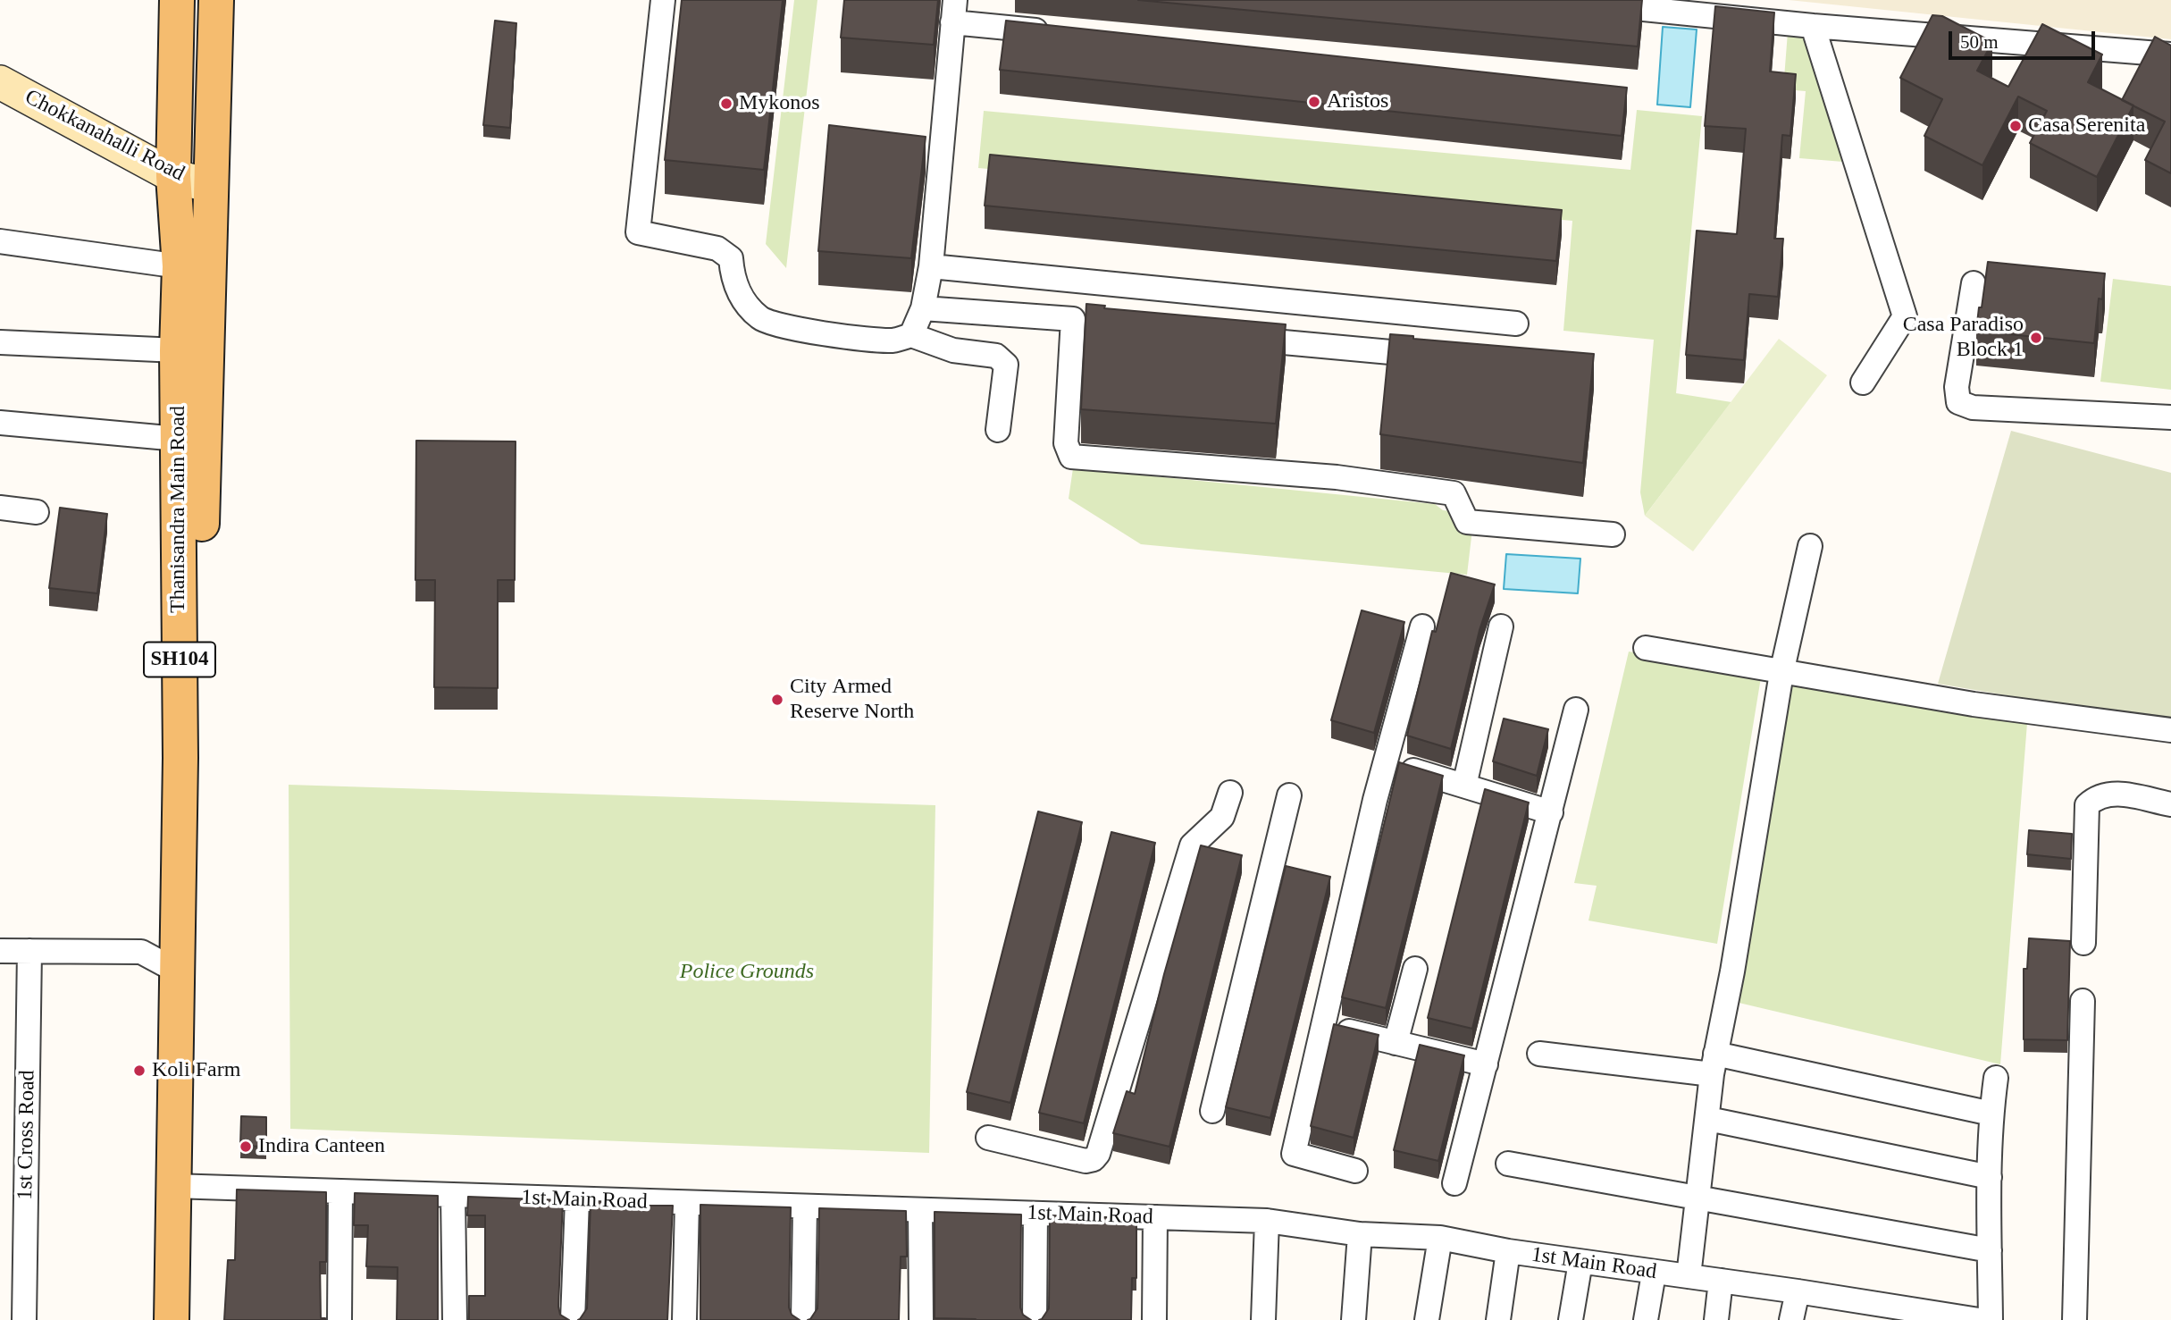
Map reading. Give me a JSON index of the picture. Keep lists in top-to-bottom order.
{
  "streets": {
    "main road": ["Thanisandra Main Road", "SH104"],
    "street": ["Chokkanahalli Road", "1st Cross Road", "1st Main Road"]
  },
  "crossings": [
    ["Chokkanahalli Road", "Thanisandra Main Road"],
    ["Thanisandra Main Road", "1st Main Road"]
  ],
  "parks": ["Police Grounds"],
  "places": [
    "Aristos",
    "Mykonos",
    "Casa Serenita",
    "Casa Paradiso Block 1",
    "City Armed Reserve North",
    "Koli Farm",
    "Indira Canteen"
  ],
  "scale_bar": "50 m"
}
